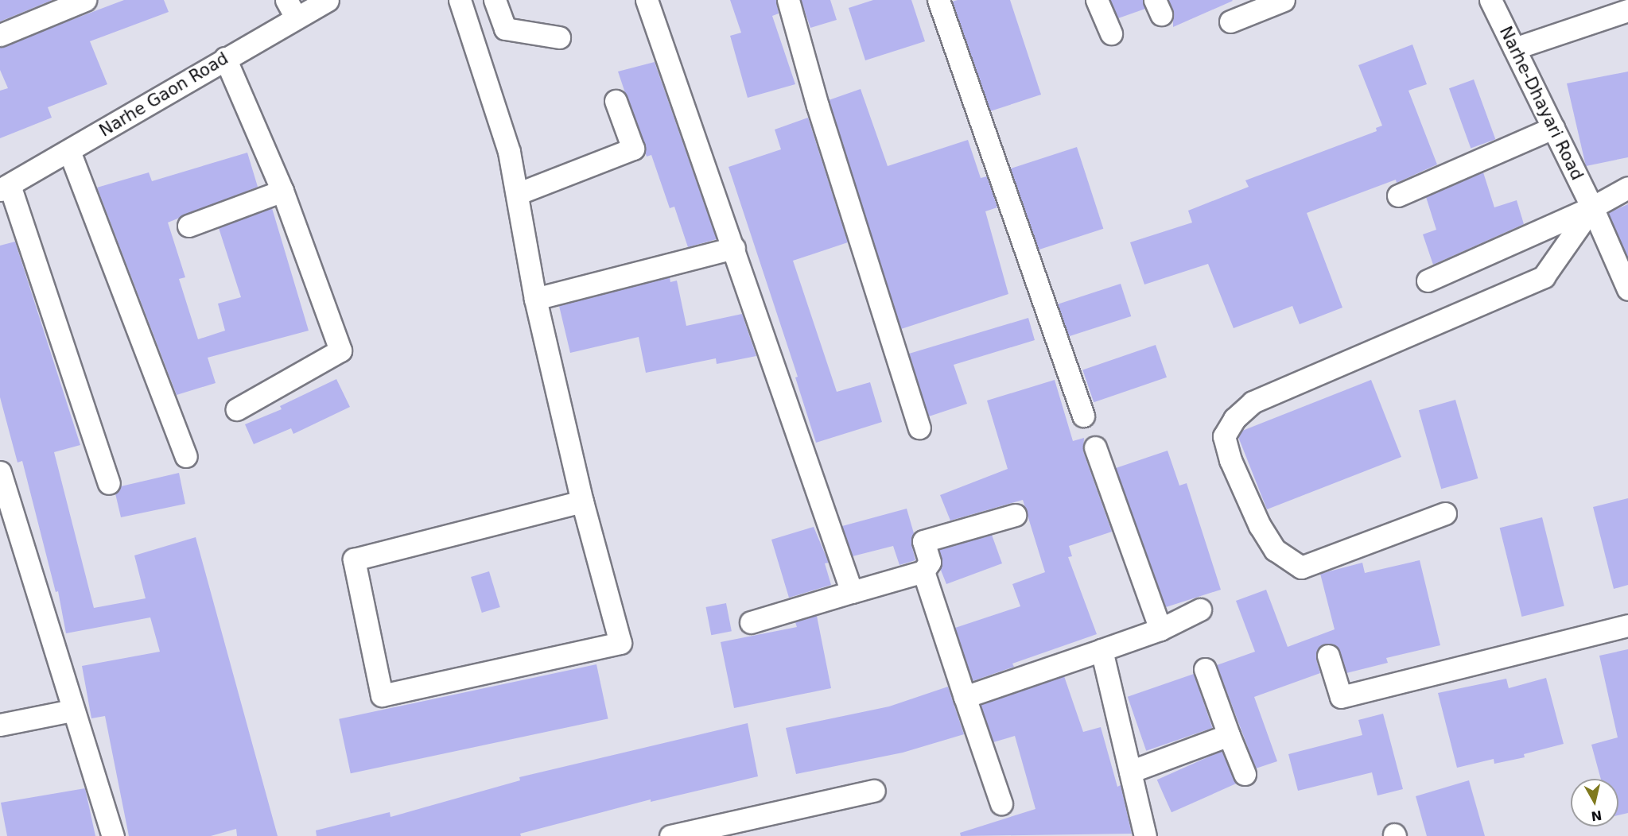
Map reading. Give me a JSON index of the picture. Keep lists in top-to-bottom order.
{
  "streets": {
    "street": ["Narhe Gaon Road", "Narhe-Dhayari Road"]
  },
  "north": "bottom"
}
